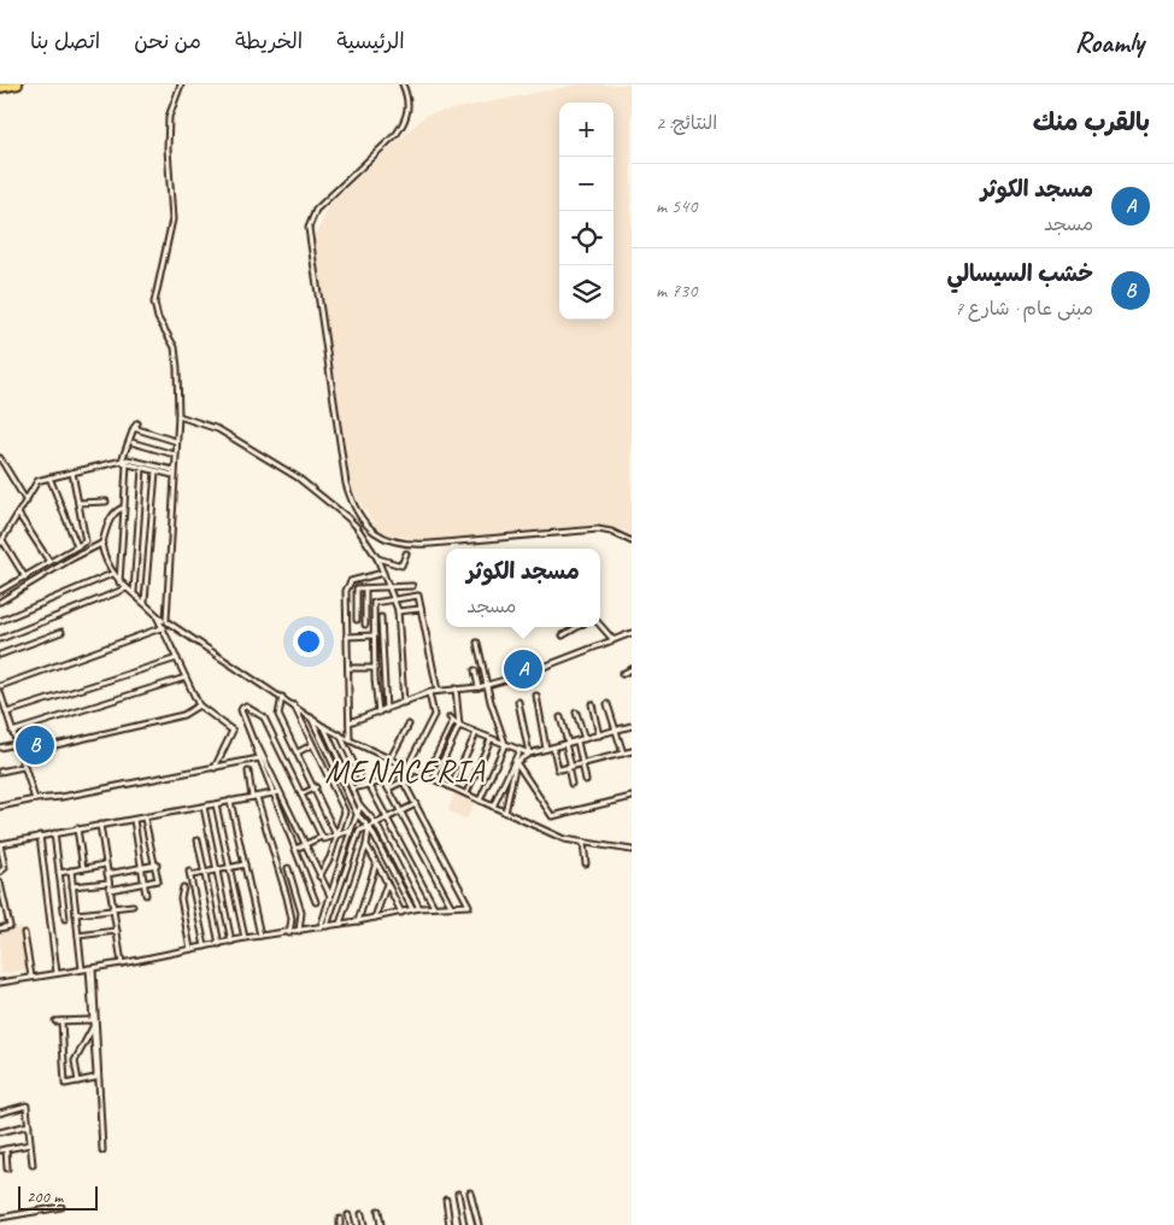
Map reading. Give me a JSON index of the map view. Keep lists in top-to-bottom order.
{
  "districts": ["MENACERIA"],
  "scale_bar": "200 m",
  "page": {
    "header": "Roamly",
    "nav": [
      "الرئيسية",
      "الخريطة",
      "من نحن",
      "اتصل بنا"
    ],
    "heading": ["بالقرب منك", "النتائج: 2"],
    "map_buttons": ["+", "−"],
    "list": [
      {
        "mark": "A",
        "name": "مسجد الكوثر",
        "note": "مسجد",
        "value": "540 m"
      },
      {
        "mark": "B",
        "name": "خشب السيسالي",
        "note": "مبنى عام · شارع 7",
        "value": "730 m"
      }
    ],
    "popup": ["مسجد الكوثر", "مسجد"],
    "pins": ["A", "B"],
    "scale": "200 m"
  }
}
